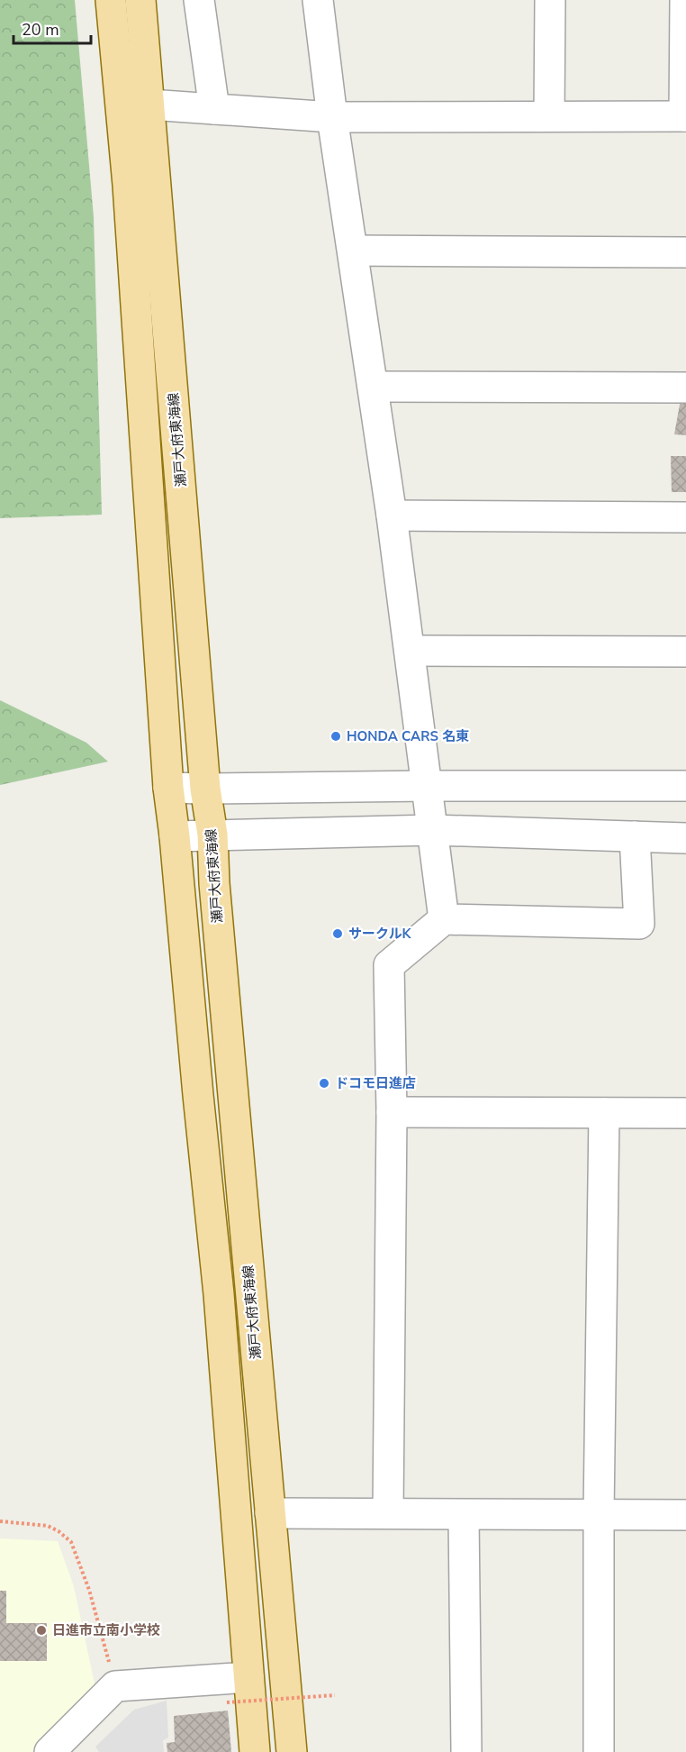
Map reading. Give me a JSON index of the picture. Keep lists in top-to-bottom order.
{
  "streets": {
    "main road": ["瀬戸大府東海線"]
  },
  "places": [
    "HONDA CARS 名東",
    "サークルK",
    "ドコモ日進店",
    "日進市立南小学校"
  ],
  "scale_bar": "20 m"
}
